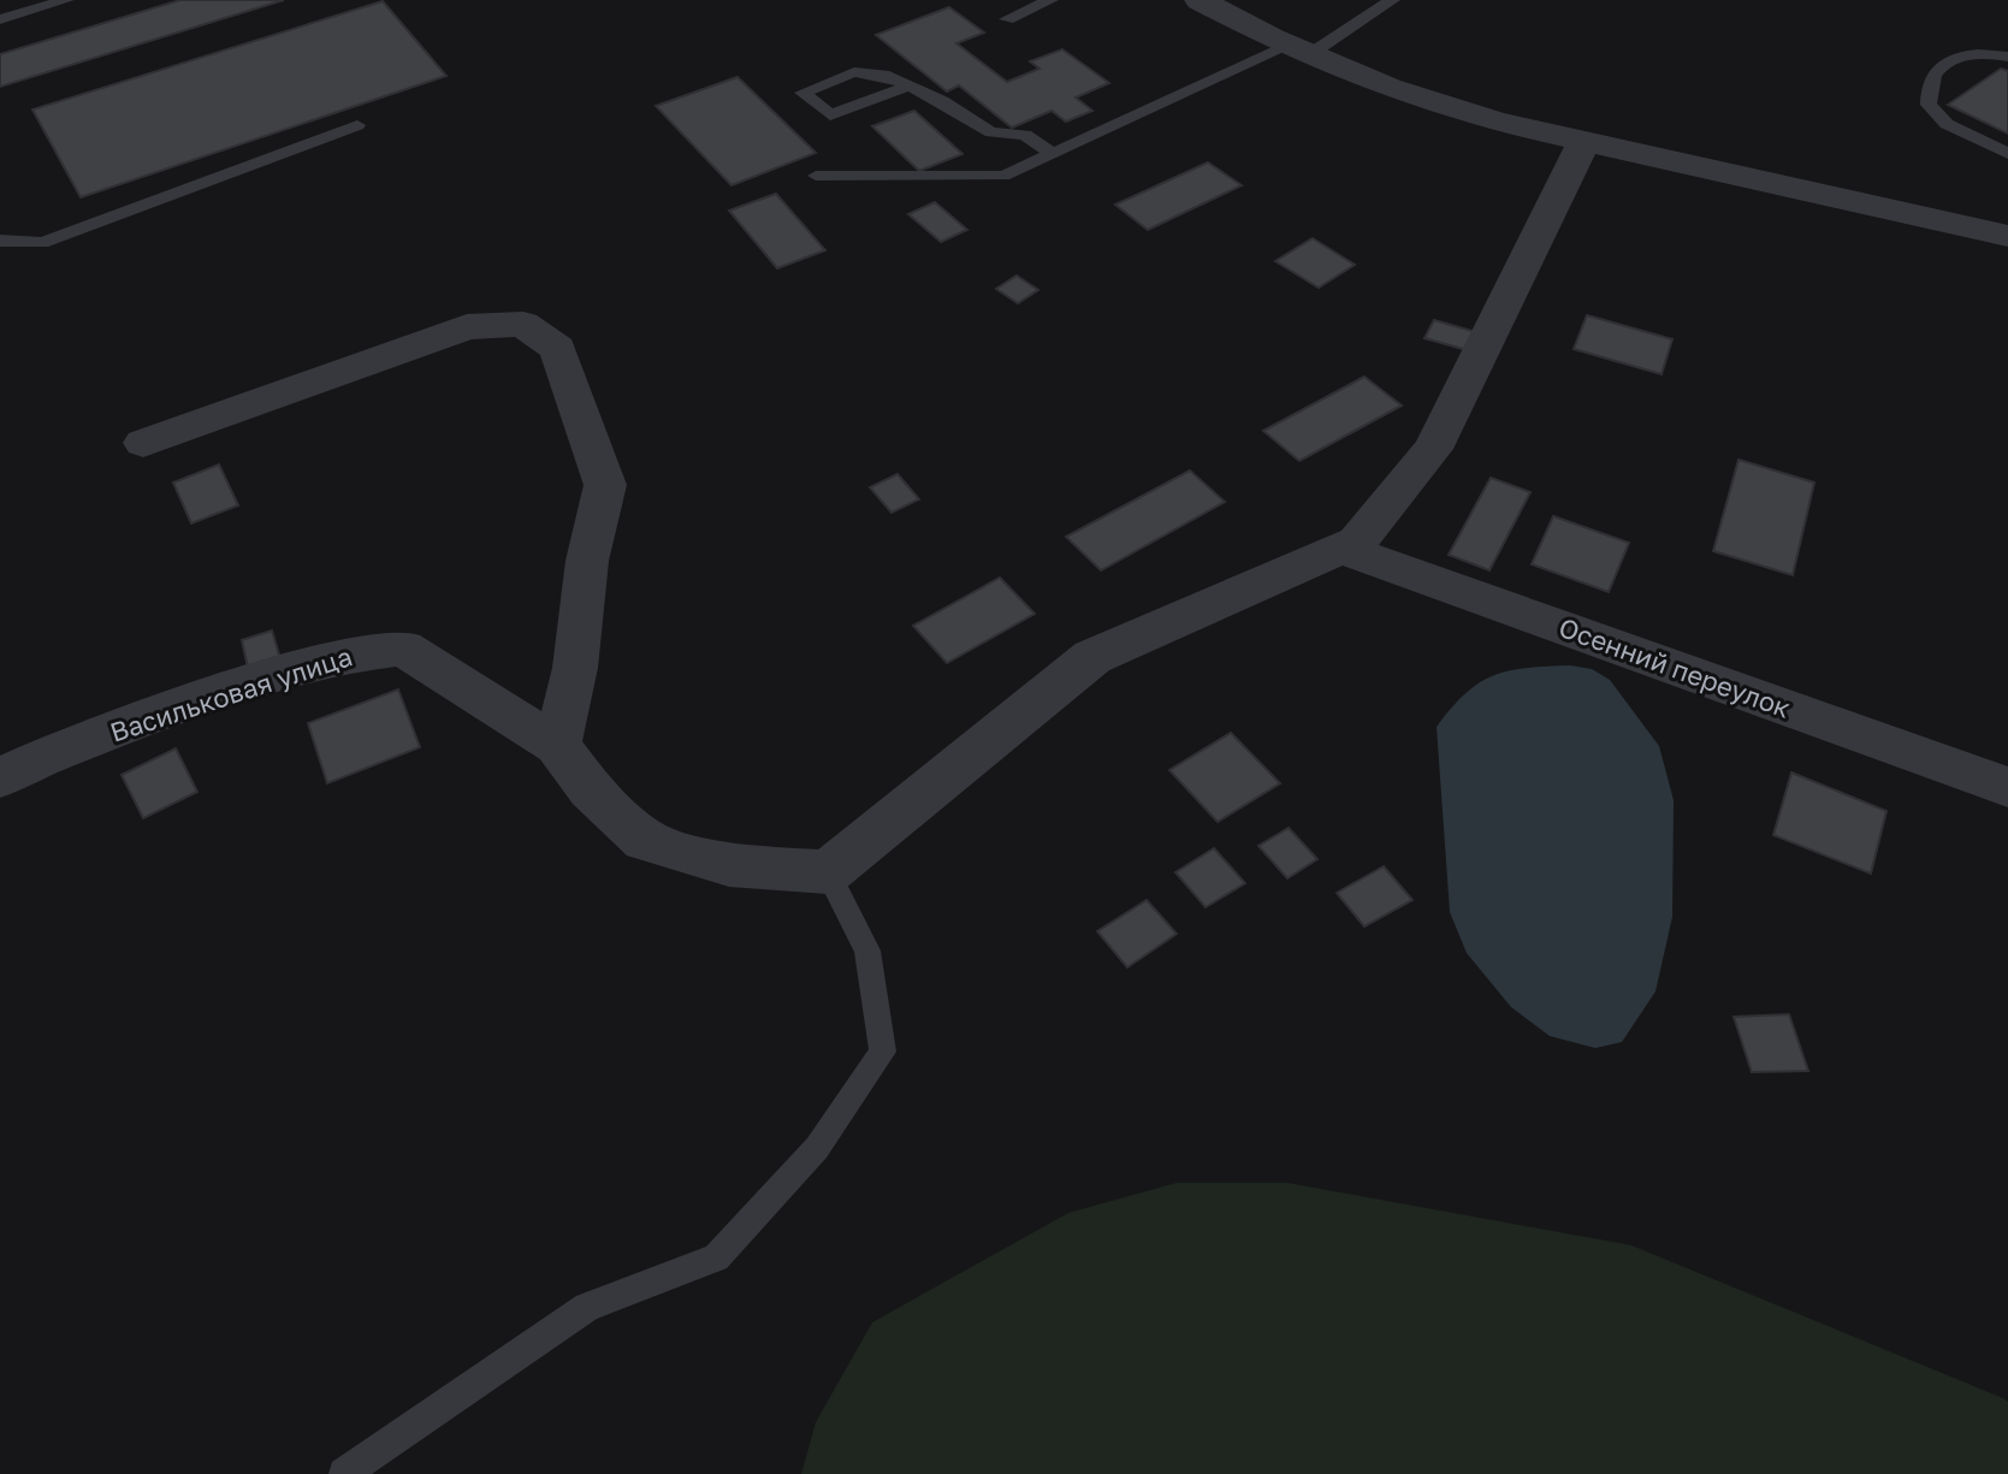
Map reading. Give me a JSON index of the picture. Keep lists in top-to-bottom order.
{
  "streets": {
    "street": ["Осенний переулок", "Васильковая улица"]
  }
}
